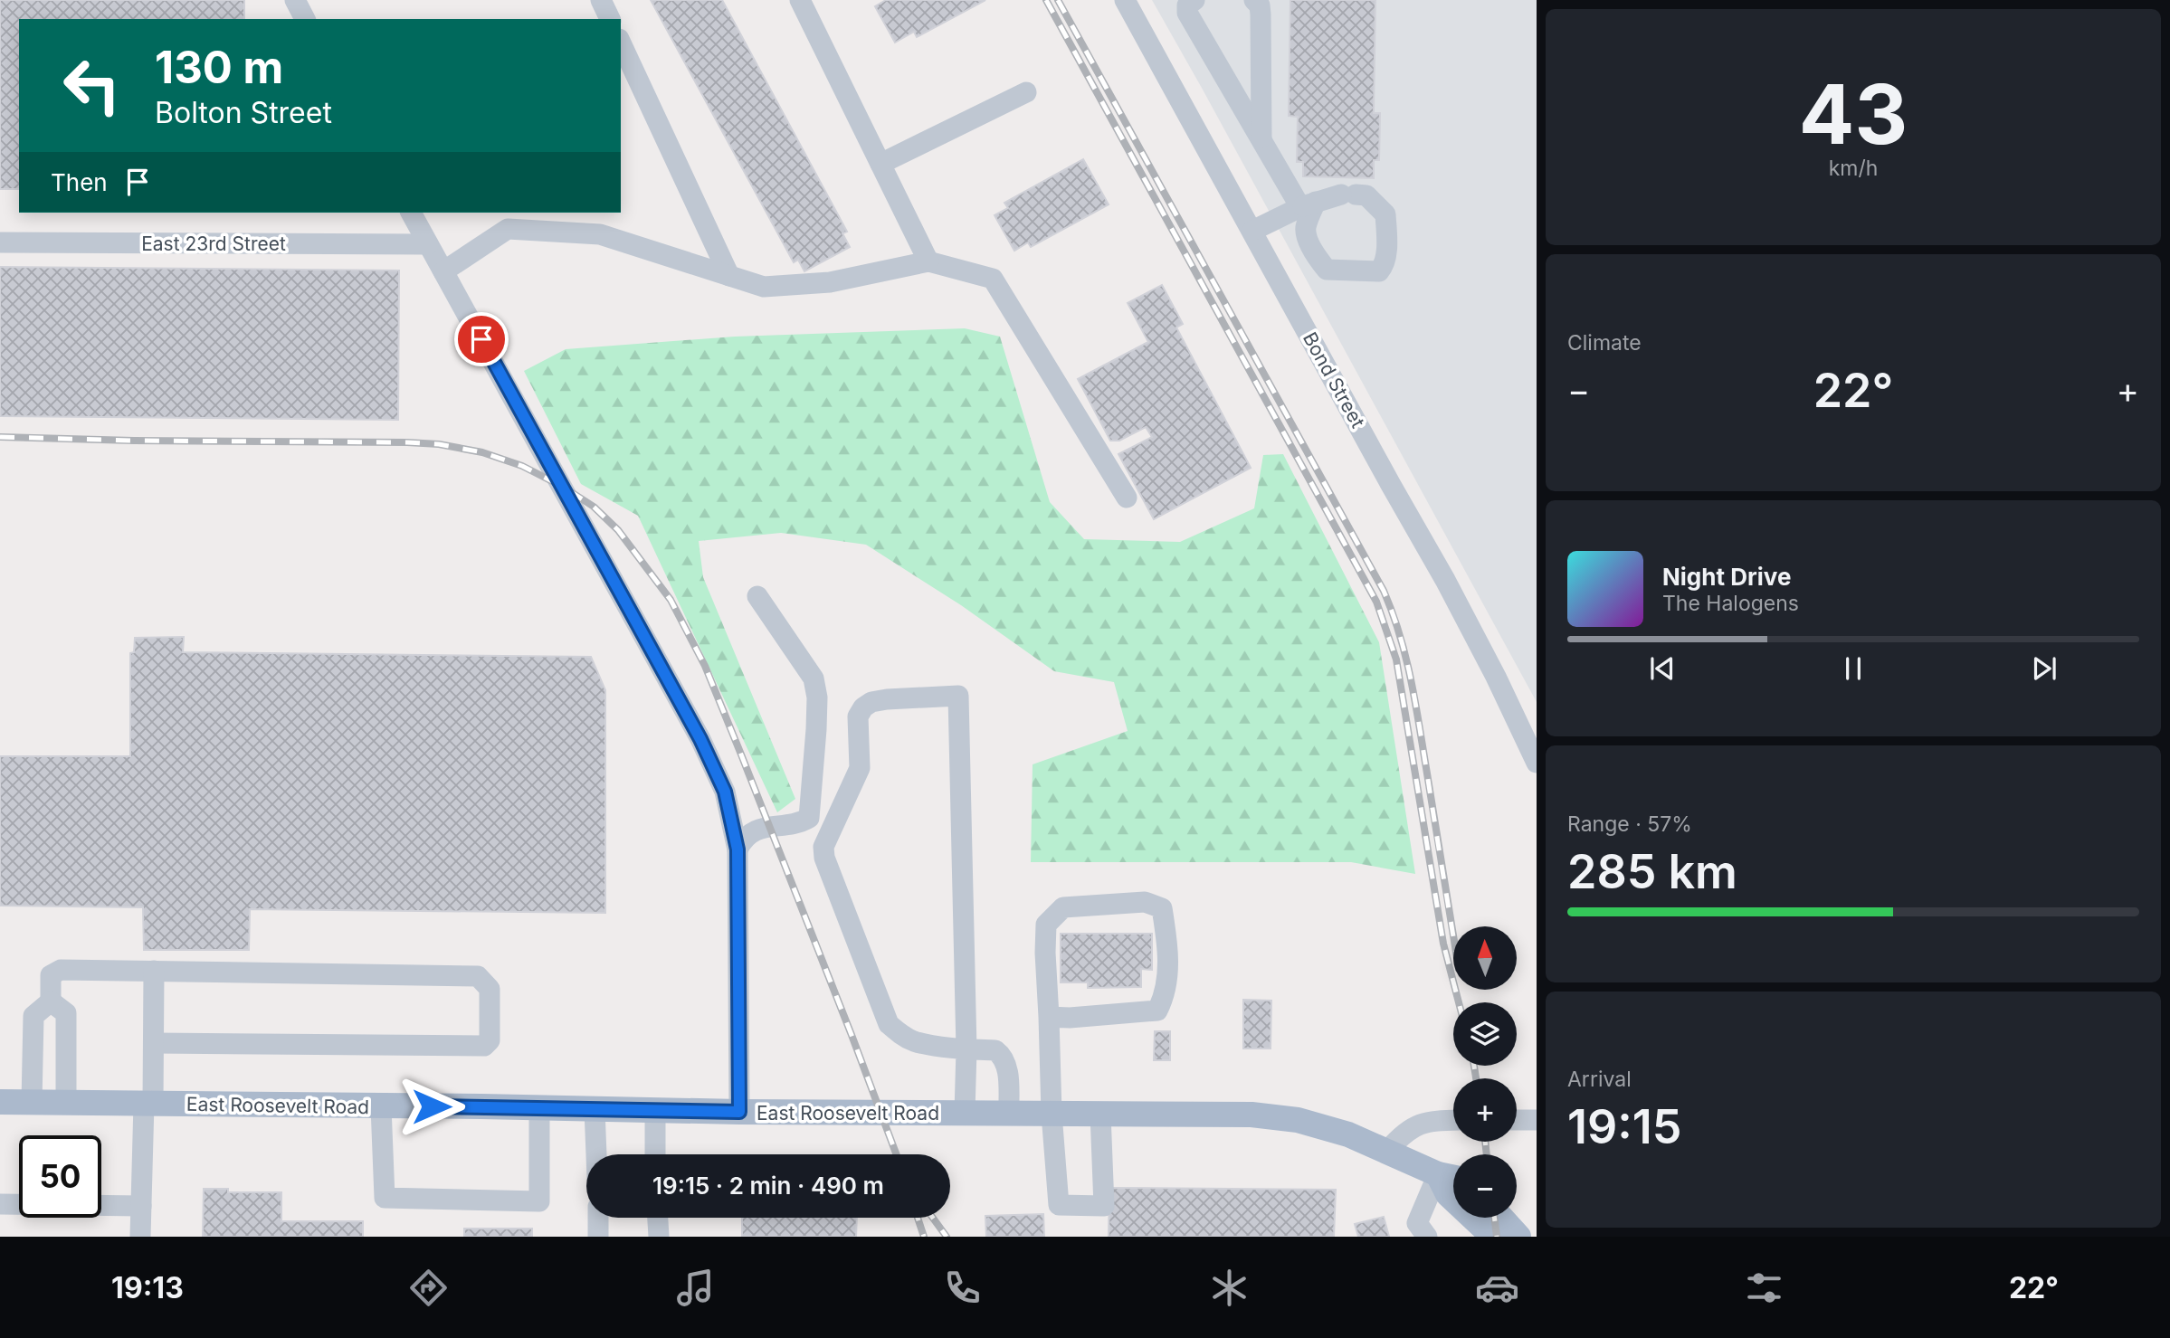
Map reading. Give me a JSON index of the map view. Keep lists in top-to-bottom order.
{
  "streets": {
    "main road": ["East Roosevelt Road"],
    "street": ["East 23rd Street", "Bond Street"]
  },
  "north": "top",
  "page": {
    "tile": [
      ["43", "km/h"],
      "Climate",
      ["Range · 57%", "285 km"],
      ["Arrival", "19:15"]
    ],
    "turn": ["130 m", "Bolton Street"],
    "then": "Then",
    "heat": ["−", "22°", "+"],
    "song": ["Night Drive", "The Halogens"],
    "map_buttons": ["+", "−"],
    "limit": "50",
    "trip": "19:15 · 2 min · 490 m",
    "tabs": ["19:13", "22°"]
  }
}
